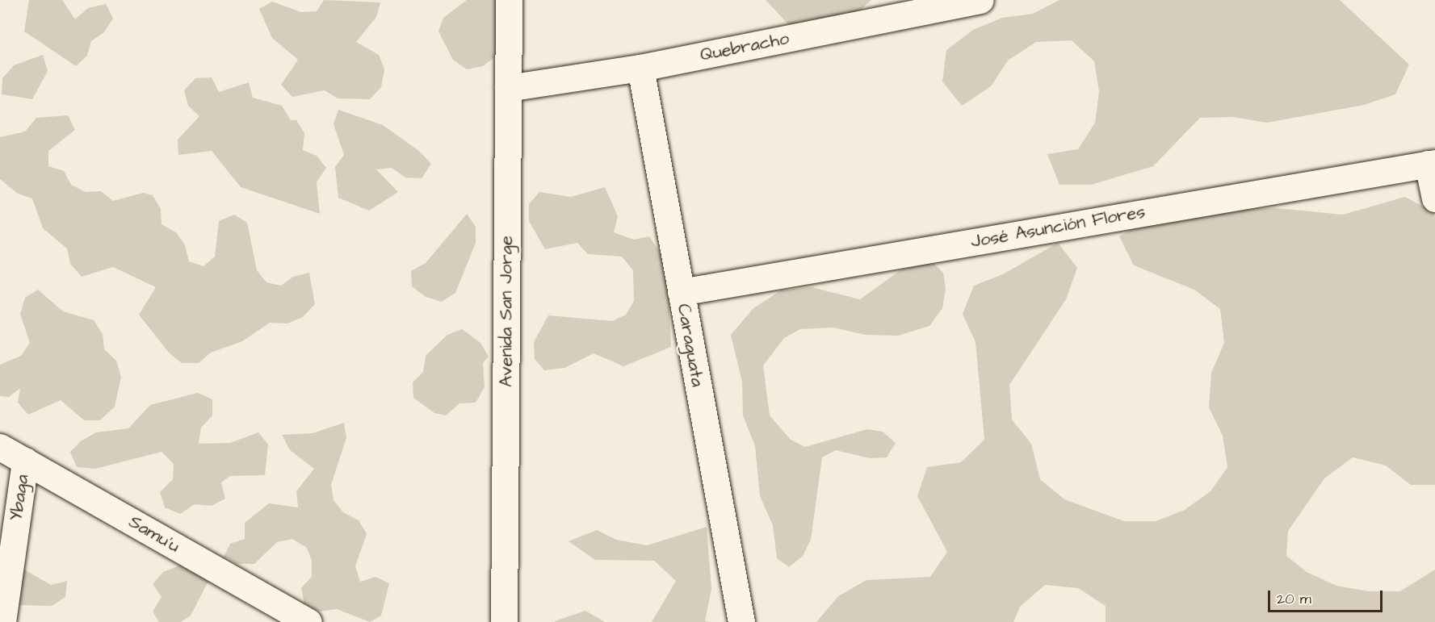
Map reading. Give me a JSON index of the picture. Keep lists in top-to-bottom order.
{
  "streets": {
    "street": [
      "Quebracho",
      "José Asunción Flores",
      "Avenida San Jorge",
      "Caraguata",
      "Ybaga",
      "Samu'u"
    ]
  },
  "crossings": [
    ["Quebracho", "Avenida San Jorge"],
    ["Quebracho", "Caraguata"],
    ["José Asunción Flores", "Caraguata"],
    ["Ybaga", "Samu'u"]
  ],
  "scale_bar": "20 m"
}
